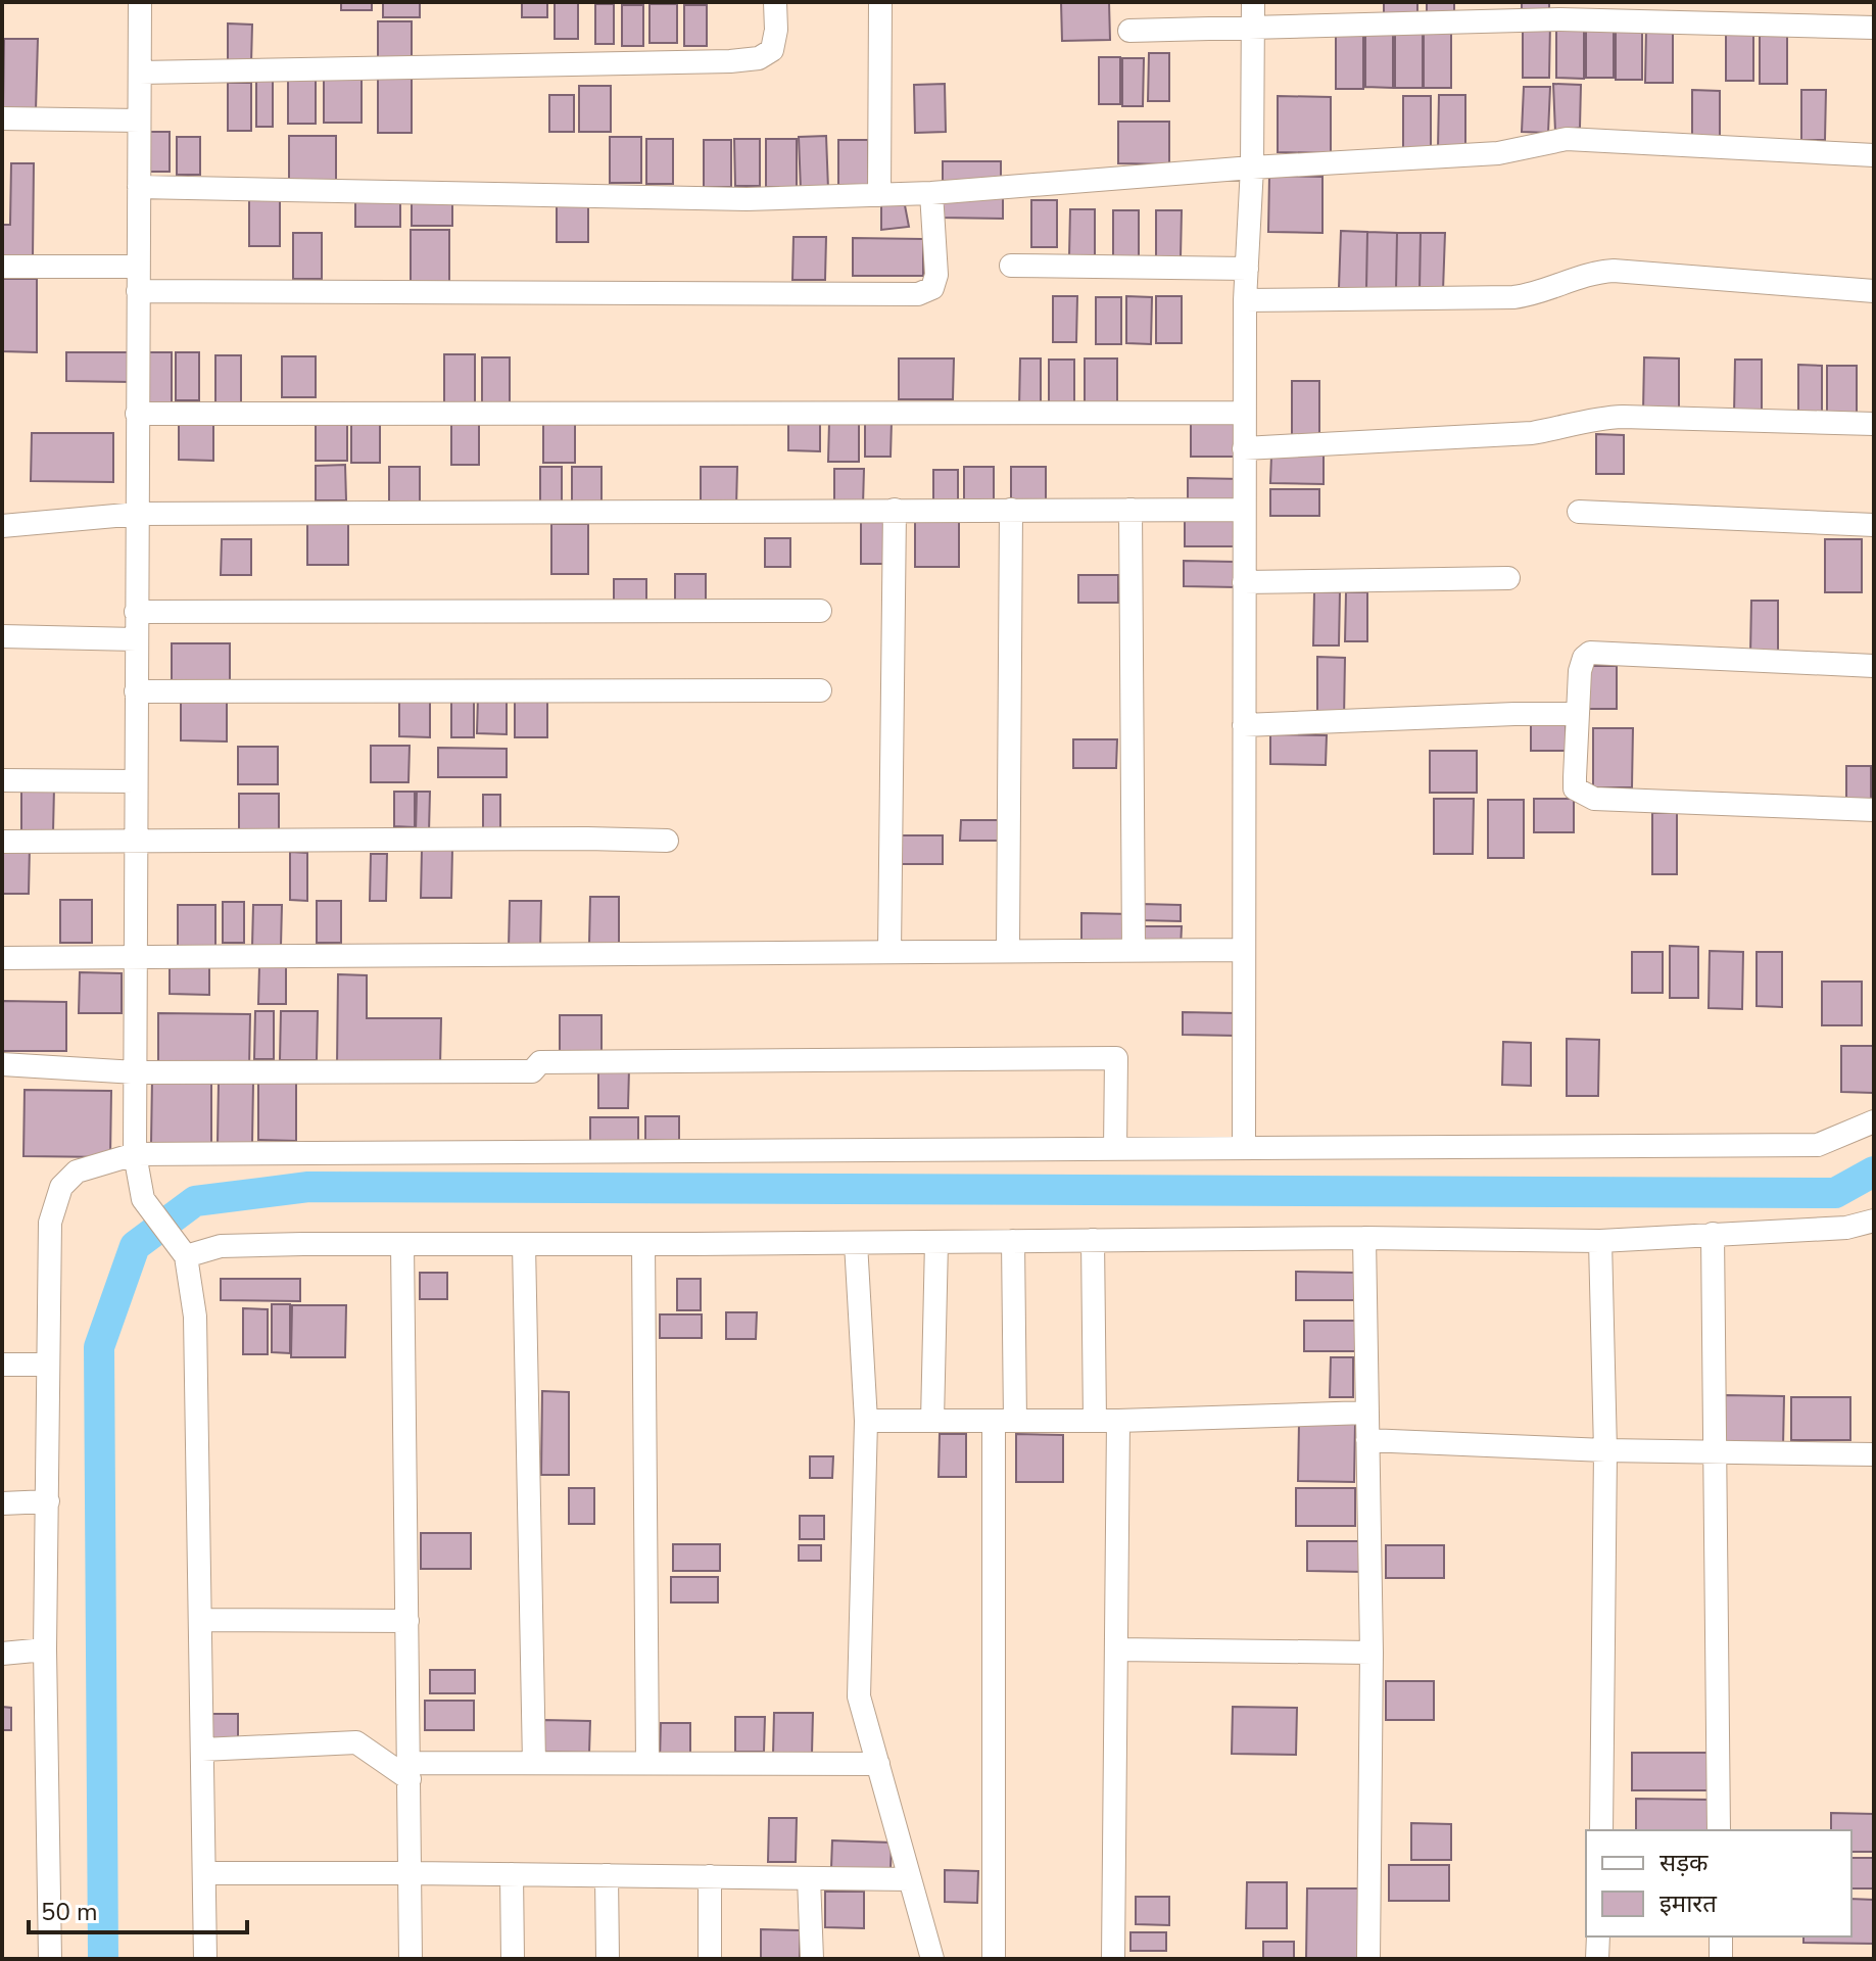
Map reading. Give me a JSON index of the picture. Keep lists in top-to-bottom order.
{
  "legend": ["सड़क", "इमारत"],
  "scale_bar": "50 m"
}
